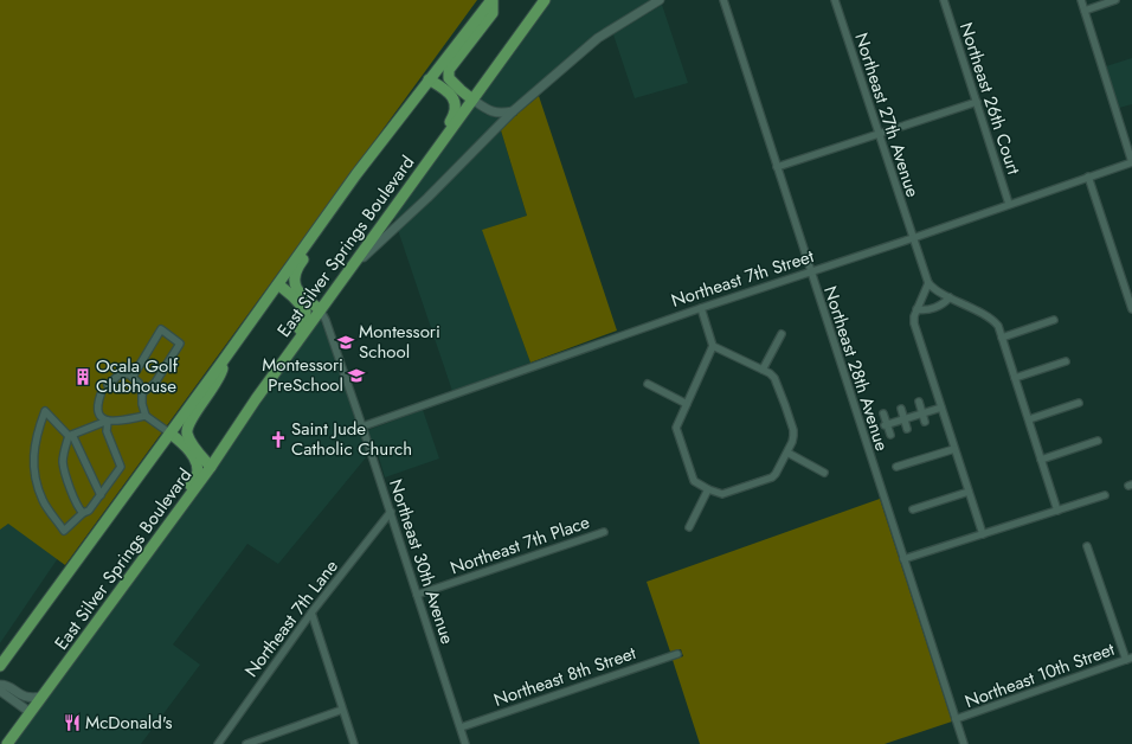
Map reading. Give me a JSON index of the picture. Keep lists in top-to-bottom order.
{
  "streets": {
    "main road": ["East Silver Springs Boulevard"],
    "street": [
      "Northeast 26th Court",
      "Northeast 27th Avenue",
      "Northeast 7th Street",
      "Northeast 28th Avenue",
      "Northeast 7th Place",
      "Northeast 30th Avenue",
      "Northeast 7th Lane",
      "Northeast 10th Street",
      "Northeast 8th Street"
    ]
  },
  "crossings": [
    ["Northeast 26th Court", "Northeast 7th Street"],
    ["Northeast 27th Avenue", "Northeast 7th Street"],
    ["East Silver Springs Boulevard", "Northeast 30th Avenue"],
    ["Northeast 7th Street", "Northeast 28th Avenue"],
    ["Northeast 7th Street", "Northeast 30th Avenue"],
    ["Northeast 28th Avenue", "Northeast 10th Street"],
    ["Northeast 7th Place", "Northeast 30th Avenue"],
    ["Northeast 30th Avenue", "Northeast 7th Lane"],
    ["Northeast 30th Avenue", "Northeast 8th Street"]
  ],
  "places": {
    "school or university": ["Montessori School", "Montessori PreSchool"],
    "building": ["Ocala Golf Clubhouse"],
    "church": ["Saint Jude Catholic Church"],
    "restaurant": ["McDonald's"]
  }
}
